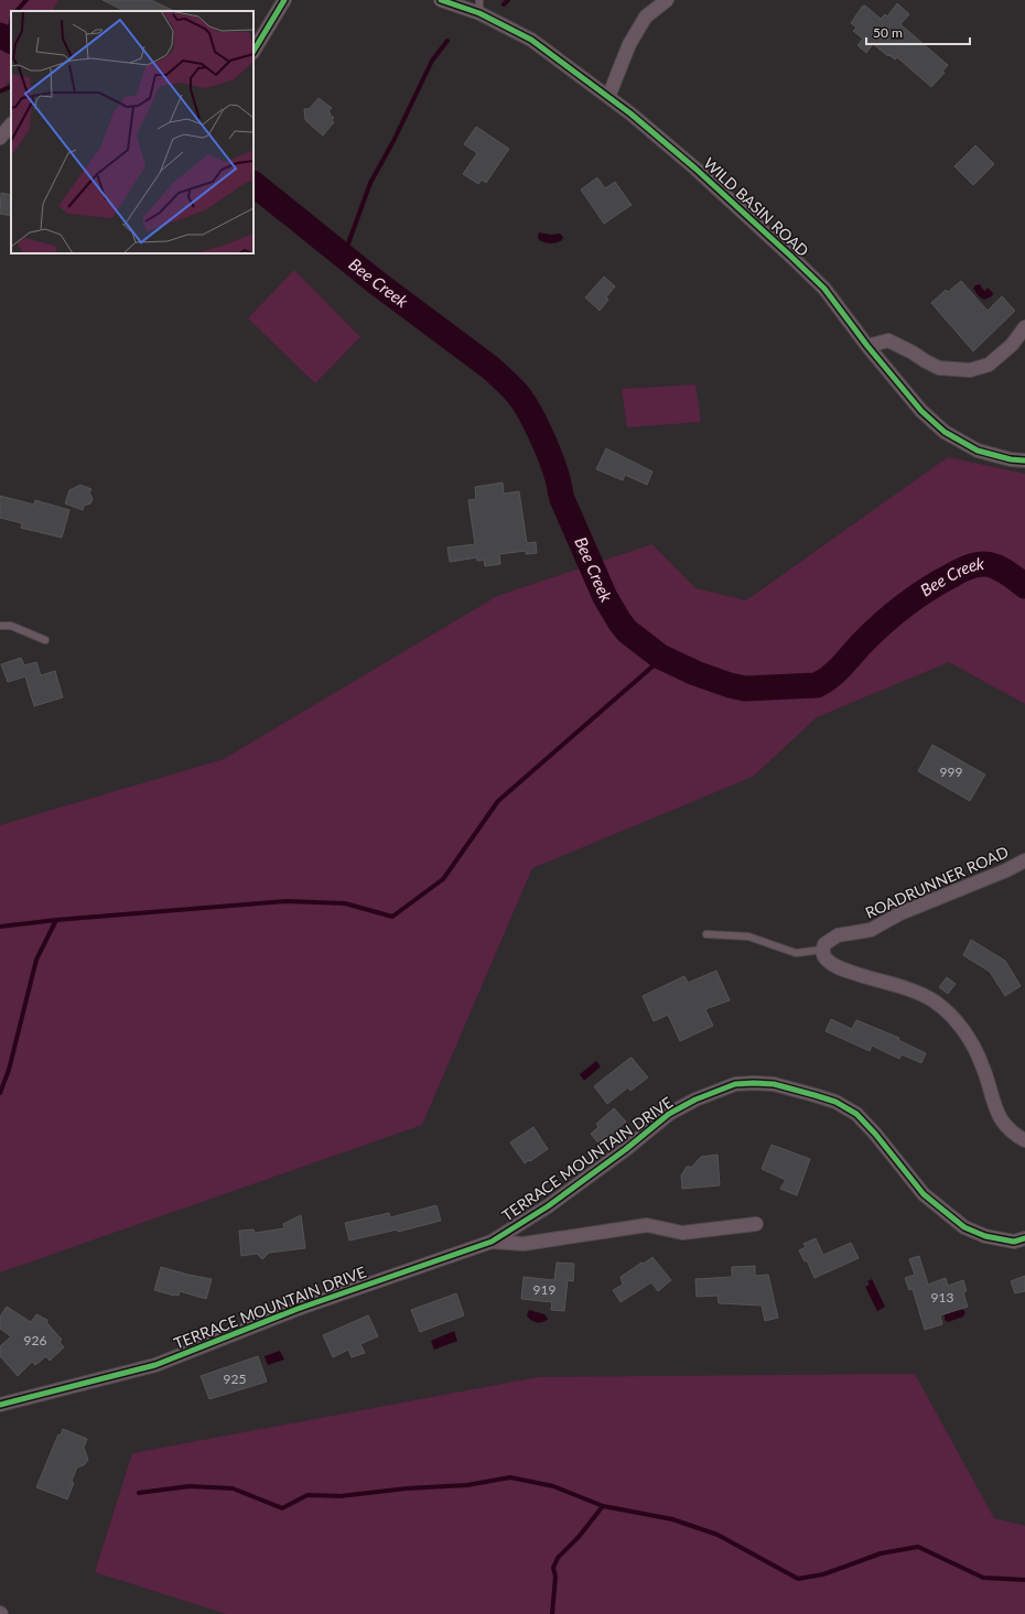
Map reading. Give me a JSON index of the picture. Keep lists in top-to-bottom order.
{
  "streets": {
    "street": ["WILD BASIN ROAD", "ROADRUNNER ROAD", "TERRACE MOUNTAIN DRIVE"]
  },
  "water": ["Bee Creek"],
  "house_numbers": [
    "999",
    "919",
    "913",
    "926",
    "925"
  ],
  "scale_bar": "50 m"
}
